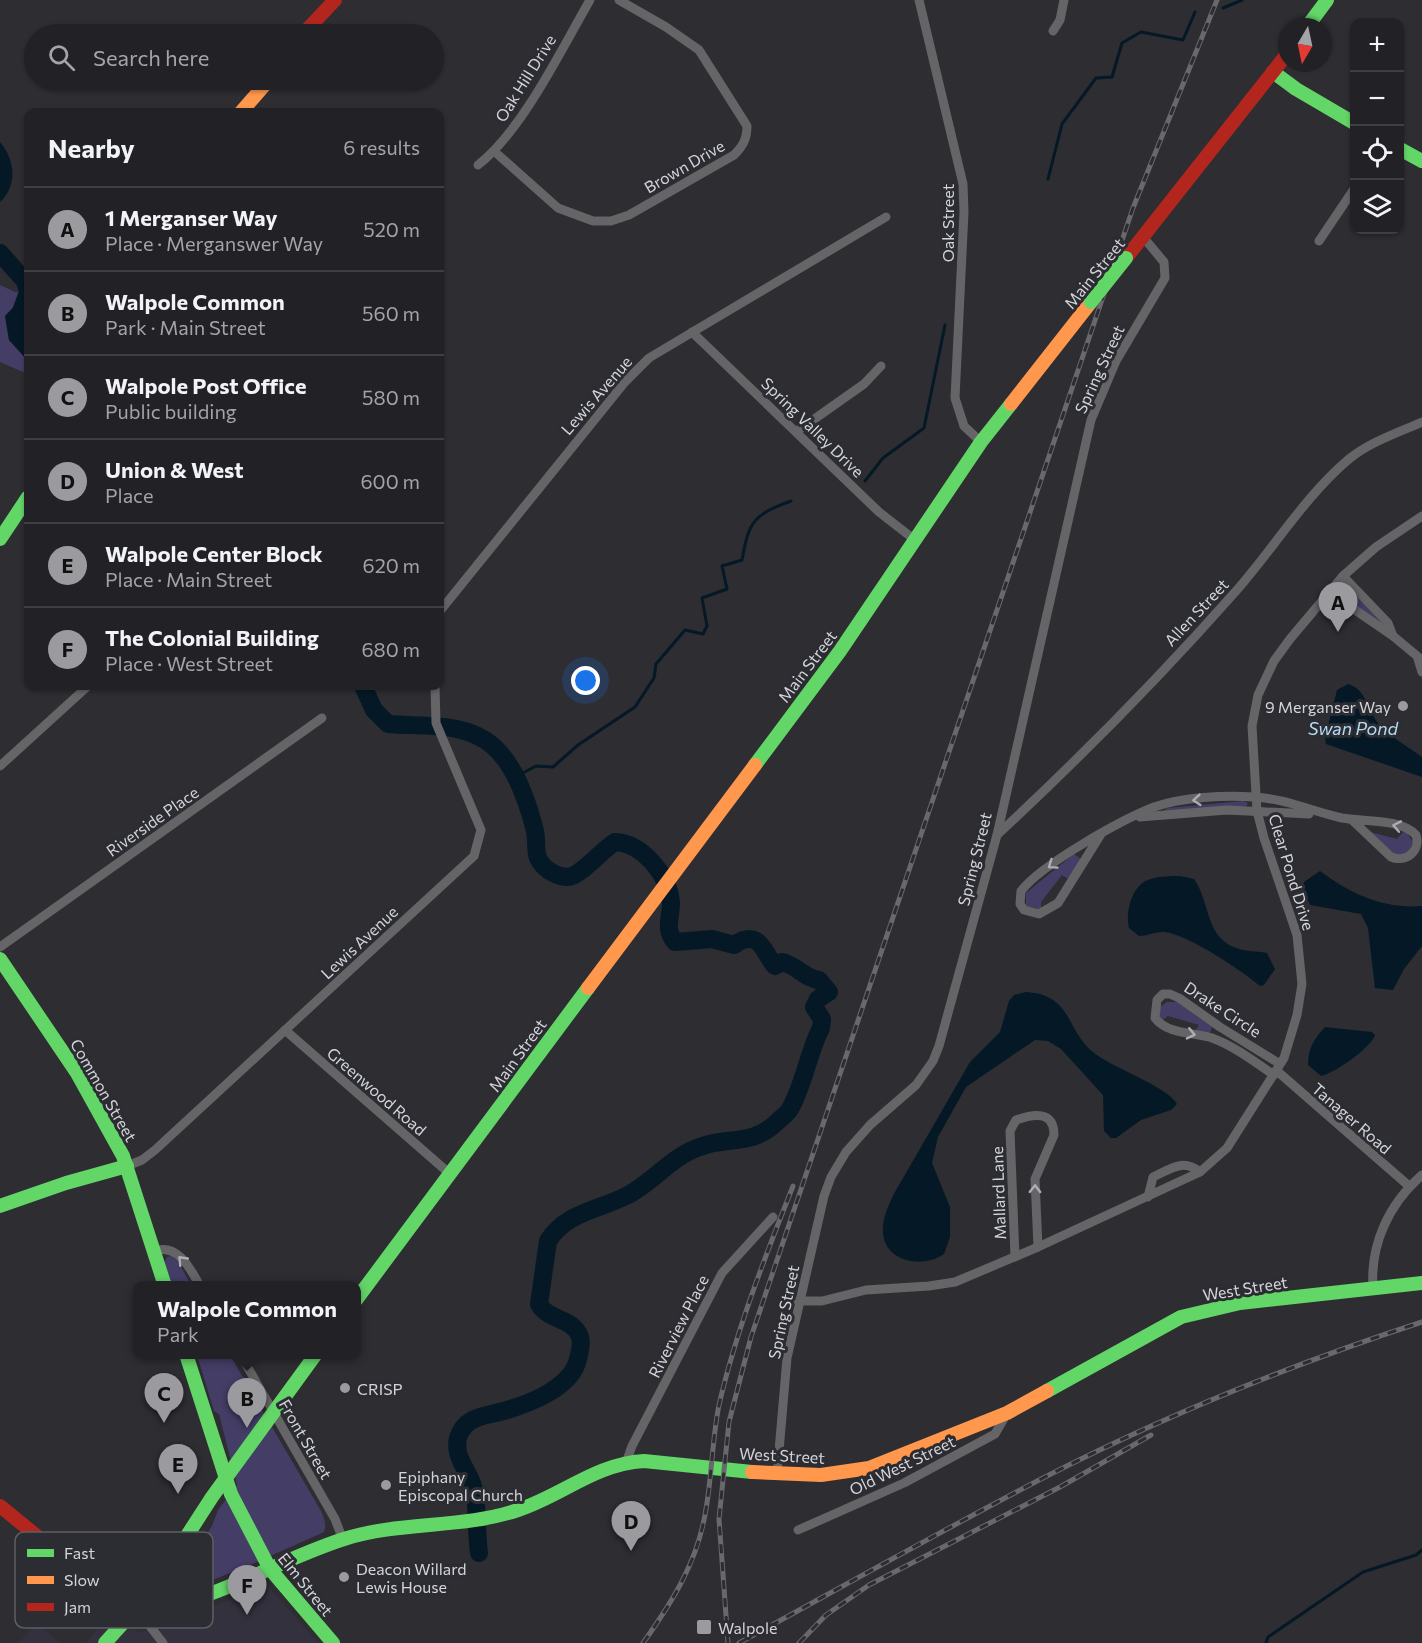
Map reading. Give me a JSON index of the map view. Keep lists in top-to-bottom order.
{
  "streets": {
    "main road": [
      "Main Street",
      "Common Street",
      "West Street",
      "Elm Street"
    ],
    "street": [
      "Oak Hill Drive",
      "Brown Drive",
      "Oak Street",
      "Spring Street",
      "Lewis Avenue",
      "Spring Valley Drive",
      "Allen Street",
      "Riverside Place",
      "Clear Pond Drive",
      "Drake Circle",
      "Greenwood Road",
      "Tanager Road",
      "Mallard Lane",
      "Riverview Place",
      "Front Street",
      "Old West Street"
    ]
  },
  "crossings": [
    ["Oak Hill Drive", "Brown Drive"],
    ["Oak Street", "Main Street"],
    ["Main Street", "Spring Street"],
    ["Main Street", "Spring Valley Drive"],
    ["Main Street", "Greenwood Road"],
    ["Spring Street", "Allen Street"],
    ["Spring Street", "Clear Pond Drive"],
    ["Spring Street", "West Street"],
    ["Lewis Avenue", "Spring Valley Drive"],
    ["Lewis Avenue", "Common Street"],
    ["Lewis Avenue", "Greenwood Road"],
    ["Clear Pond Drive", "Drake Circle"],
    ["Clear Pond Drive", "Tanager Road"],
    ["Clear Pond Drive", "Mallard Lane"],
    ["Drake Circle", "Tanager Road"],
    ["West Street", "Riverview Place"],
    ["West Street", "Front Street"],
    ["West Street", "Old West Street"],
    ["West Street", "Elm Street"]
  ],
  "water": ["Swan Pond"],
  "places": {
    "other": [
      "9 Merganser Way",
      "CRISP",
      "Epiphany Episcopal Church",
      "Deacon Willard Lewis House"
    ],
    "transit": ["Walpole"]
  },
  "legend": ["Fast", "Slow", "Jam"],
  "north": "bottom",
  "page": {
    "map_buttons": ["+", "−"],
    "search": "Search here",
    "heading": ["Nearby", "6 results"],
    "list": [
      {
        "mark": "A",
        "name": "1 Merganser Way",
        "note": "Place · Merganswer Way",
        "value": "520 m"
      },
      {
        "mark": "B",
        "name": "Walpole Common",
        "note": "Park · Main Street",
        "value": "560 m"
      },
      {
        "mark": "C",
        "name": "Walpole Post Office",
        "note": "Public building",
        "value": "580 m"
      },
      {
        "mark": "D",
        "name": "Union & West",
        "note": "Place",
        "value": "600 m"
      },
      {
        "mark": "E",
        "name": "Walpole Center Block",
        "note": "Place · Main Street",
        "value": "620 m"
      },
      {
        "mark": "F",
        "name": "The Colonial Building",
        "note": "Place · West Street",
        "value": "680 m"
      }
    ],
    "pins": [
      "A",
      "C",
      "B",
      "E",
      "D",
      "F"
    ],
    "popup": ["Walpole Common", "Park"]
  }
}
